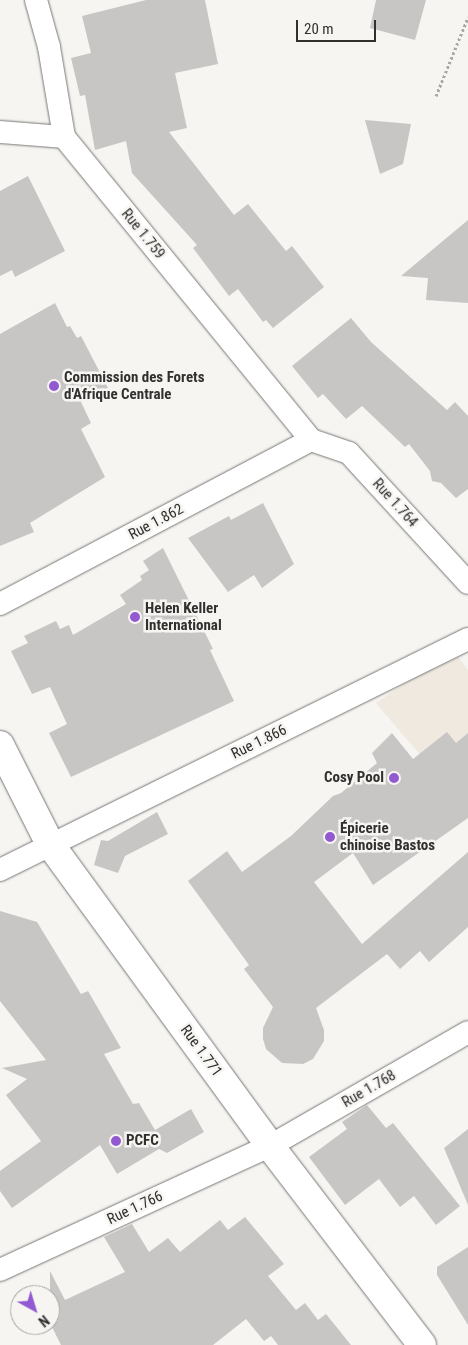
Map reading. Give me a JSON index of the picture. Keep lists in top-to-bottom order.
{
  "streets": {
    "street": [
      "Rue 1.759",
      "Rue 1.764",
      "Rue 1.862",
      "Rue 1.866",
      "Rue 1.771",
      "Rue 1.768",
      "Rue 1.766"
    ]
  },
  "crossings": [
    ["Rue 1.759", "Rue 1.764"],
    ["Rue 1.759", "Rue 1.862"],
    ["Rue 1.764", "Rue 1.862"],
    ["Rue 1.866", "Rue 1.771"],
    ["Rue 1.771", "Rue 1.768"],
    ["Rue 1.771", "Rue 1.766"],
    ["Rue 1.768", "Rue 1.766"]
  ],
  "places": [
    "Commission des Forets d'Afrique Centrale",
    "Helen Keller International",
    "Cosy Pool",
    "Épicerie chinoise Bastos",
    "PCFC"
  ],
  "scale_bar": "20 m",
  "north": "bottom right"
}
